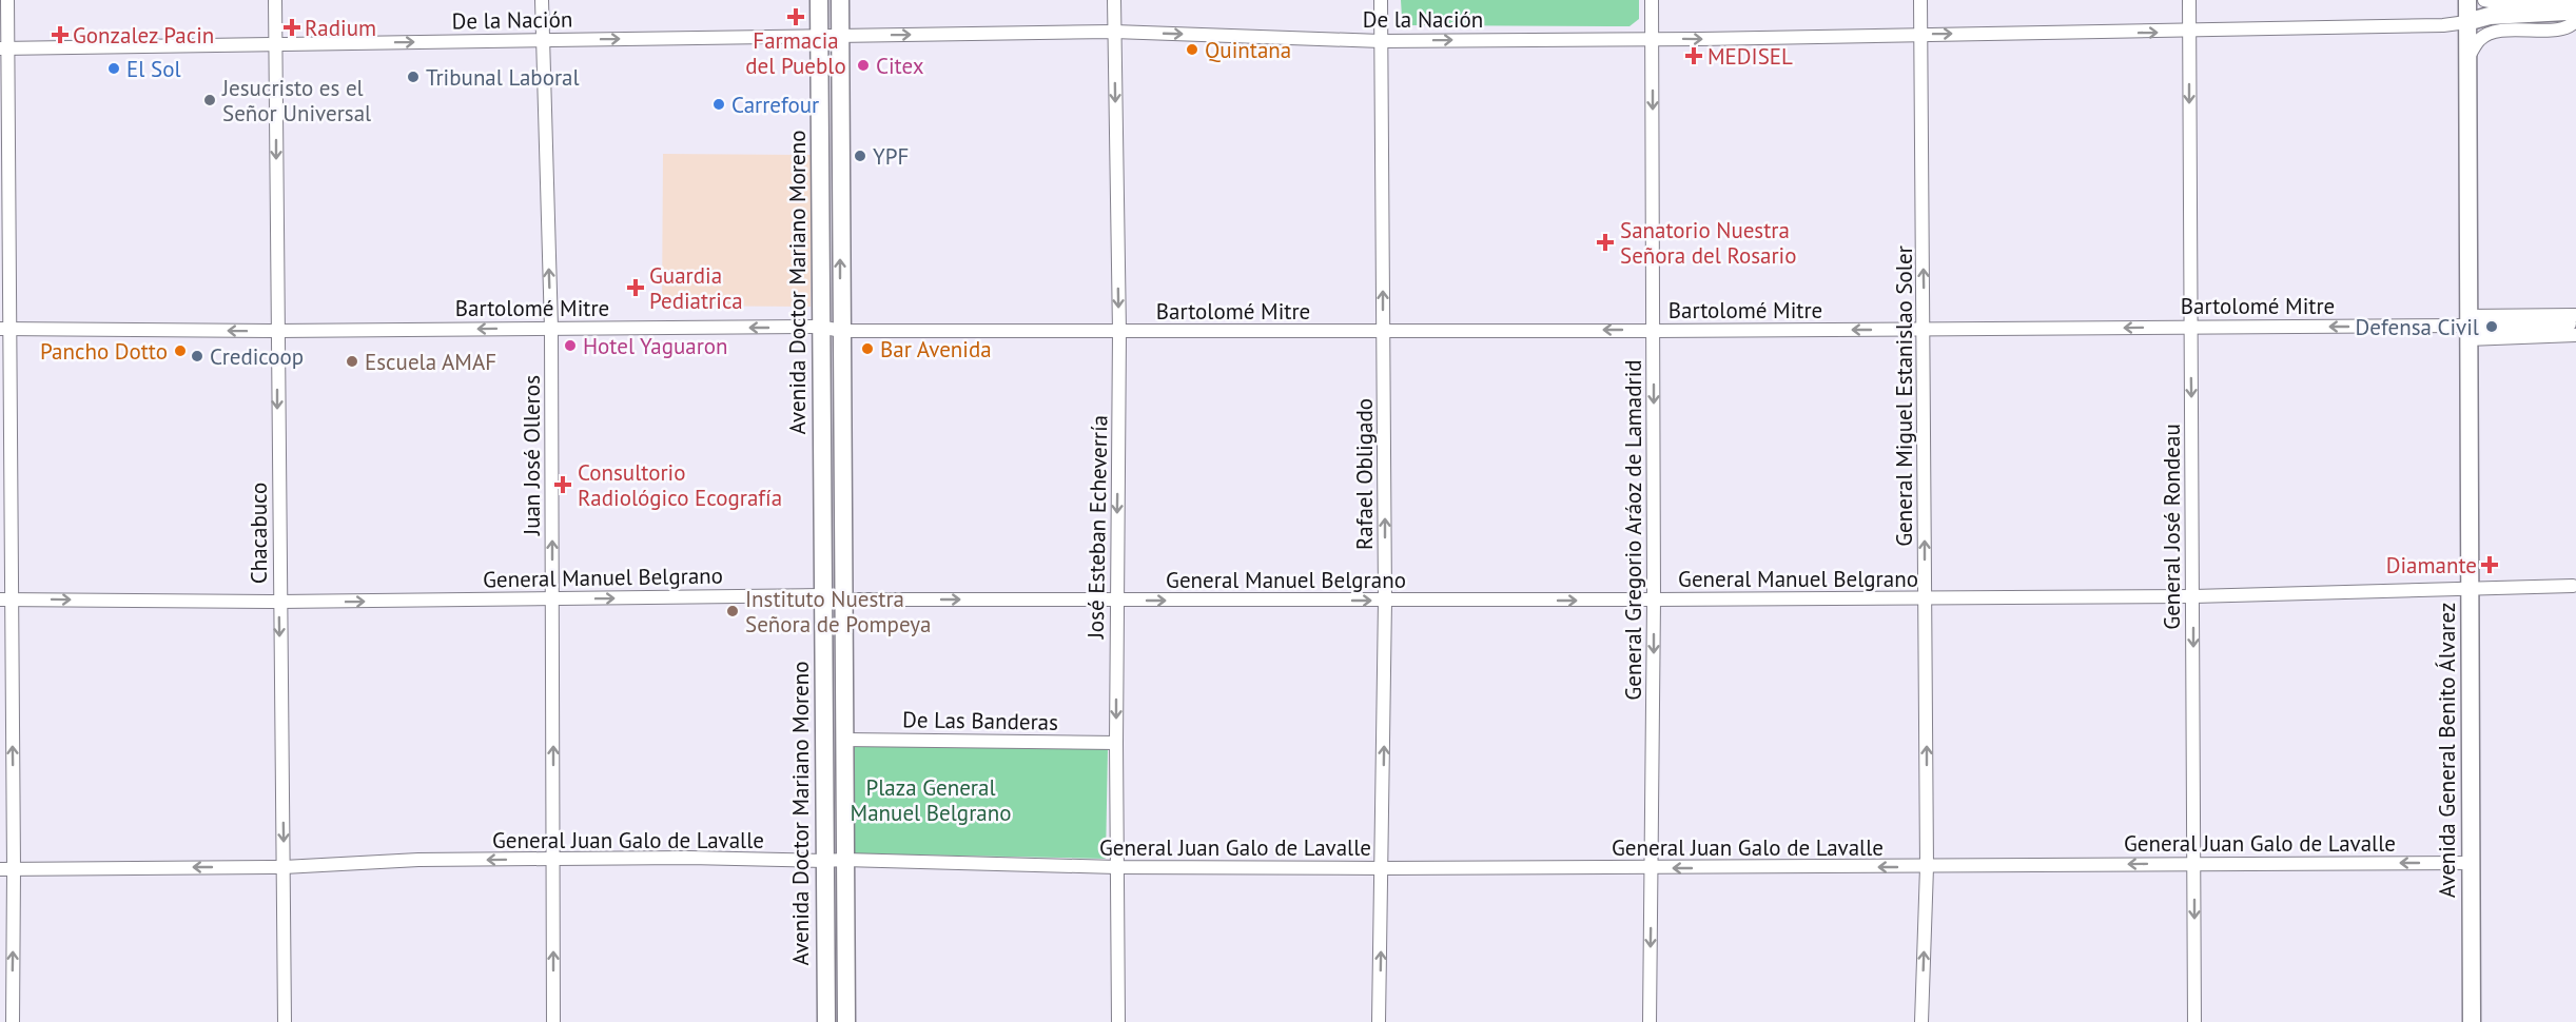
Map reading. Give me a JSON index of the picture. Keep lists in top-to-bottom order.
{
  "streets": {
    "main road": ["Avenida Doctor Mariano Moreno", "Avenida General Benito Álvarez"],
    "street": [
      "De la Nación",
      "Bartolomé Mitre",
      "General Miguel Estanislao Soler",
      "Juan José Olleros",
      "Rafael Obligado",
      "José Esteban Echeverría",
      "General José Rondeau",
      "General Gregorio Aráoz de Lamadrid",
      "Chacabuco",
      "General Manuel Belgrano",
      "De Las Banderas",
      "General Juan Galo de Lavalle"
    ]
  },
  "crossings": [
    ["De la Nación", "Avenida Doctor Mariano Moreno"],
    ["De la Nación", "General Miguel Estanislao Soler"],
    ["De la Nación", "Juan José Olleros"],
    ["De la Nación", "Rafael Obligado"],
    ["De la Nación", "José Esteban Echeverría"],
    ["De la Nación", "General José Rondeau"],
    ["De la Nación", "General Gregorio Aráoz de Lamadrid"],
    ["De la Nación", "Chacabuco"],
    ["De la Nación", "Avenida General Benito Álvarez"],
    ["Avenida Doctor Mariano Moreno", "Bartolomé Mitre"],
    ["Avenida Doctor Mariano Moreno", "General Manuel Belgrano"],
    ["Avenida Doctor Mariano Moreno", "De Las Banderas"],
    ["Avenida Doctor Mariano Moreno", "General Juan Galo de Lavalle"],
    ["Bartolomé Mitre", "General Miguel Estanislao Soler"],
    ["Bartolomé Mitre", "Juan José Olleros"],
    ["Bartolomé Mitre", "Rafael Obligado"],
    ["Bartolomé Mitre", "José Esteban Echeverría"],
    ["Bartolomé Mitre", "General José Rondeau"],
    ["Bartolomé Mitre", "General Gregorio Aráoz de Lamadrid"],
    ["Bartolomé Mitre", "Chacabuco"],
    ["Bartolomé Mitre", "Avenida General Benito Álvarez"],
    ["General Miguel Estanislao Soler", "General Manuel Belgrano"],
    ["General Miguel Estanislao Soler", "General Juan Galo de Lavalle"],
    ["Juan José Olleros", "General Manuel Belgrano"],
    ["Juan José Olleros", "General Juan Galo de Lavalle"],
    ["Rafael Obligado", "General Manuel Belgrano"],
    ["Rafael Obligado", "General Juan Galo de Lavalle"],
    ["José Esteban Echeverría", "General Manuel Belgrano"],
    ["José Esteban Echeverría", "De Las Banderas"],
    ["José Esteban Echeverría", "General Juan Galo de Lavalle"],
    ["General José Rondeau", "General Manuel Belgrano"],
    ["General José Rondeau", "General Juan Galo de Lavalle"],
    ["General Gregorio Aráoz de Lamadrid", "General Manuel Belgrano"],
    ["General Gregorio Aráoz de Lamadrid", "General Juan Galo de Lavalle"],
    ["Chacabuco", "General Manuel Belgrano"],
    ["Chacabuco", "General Juan Galo de Lavalle"],
    ["General Manuel Belgrano", "Avenida General Benito Álvarez"],
    ["Avenida General Benito Álvarez", "General Juan Galo de Lavalle"]
  ],
  "one_way": [
    "De la Nación",
    "Bartolomé Mitre",
    "General Miguel Estanislao Soler",
    "Juan José Olleros",
    "Rafael Obligado",
    "José Esteban Echeverría",
    "General José Rondeau",
    "General Gregorio Aráoz de Lamadrid",
    "Chacabuco",
    "General Manuel Belgrano",
    "General Juan Galo de Lavalle"
  ],
  "parks": ["Plaza General Manuel Belgrano"],
  "places": {
    "health": [
      "Farmacia del Pueblo",
      "Radium",
      "Gonzalez Pacin",
      "MEDISEL",
      "Sanatorio Nuestra Señora del Rosario",
      "Guardia Pediatrica",
      "Consultorio Radiológico Ecografía",
      "Diamante"
    ],
    "other": [
      "Quintana",
      "Citex",
      "El Sol",
      "Tribunal Laboral",
      "Jesucristo es el Señor Universal",
      "Carrefour",
      "YPF",
      "Defensa Civil",
      "Hotel Yaguaron",
      "Bar Avenida",
      "Pancho Dotto",
      "Credicoop",
      "Escuela AMAF",
      "Instituto Nuestra Señora de Pompeya"
    ]
  }
}
